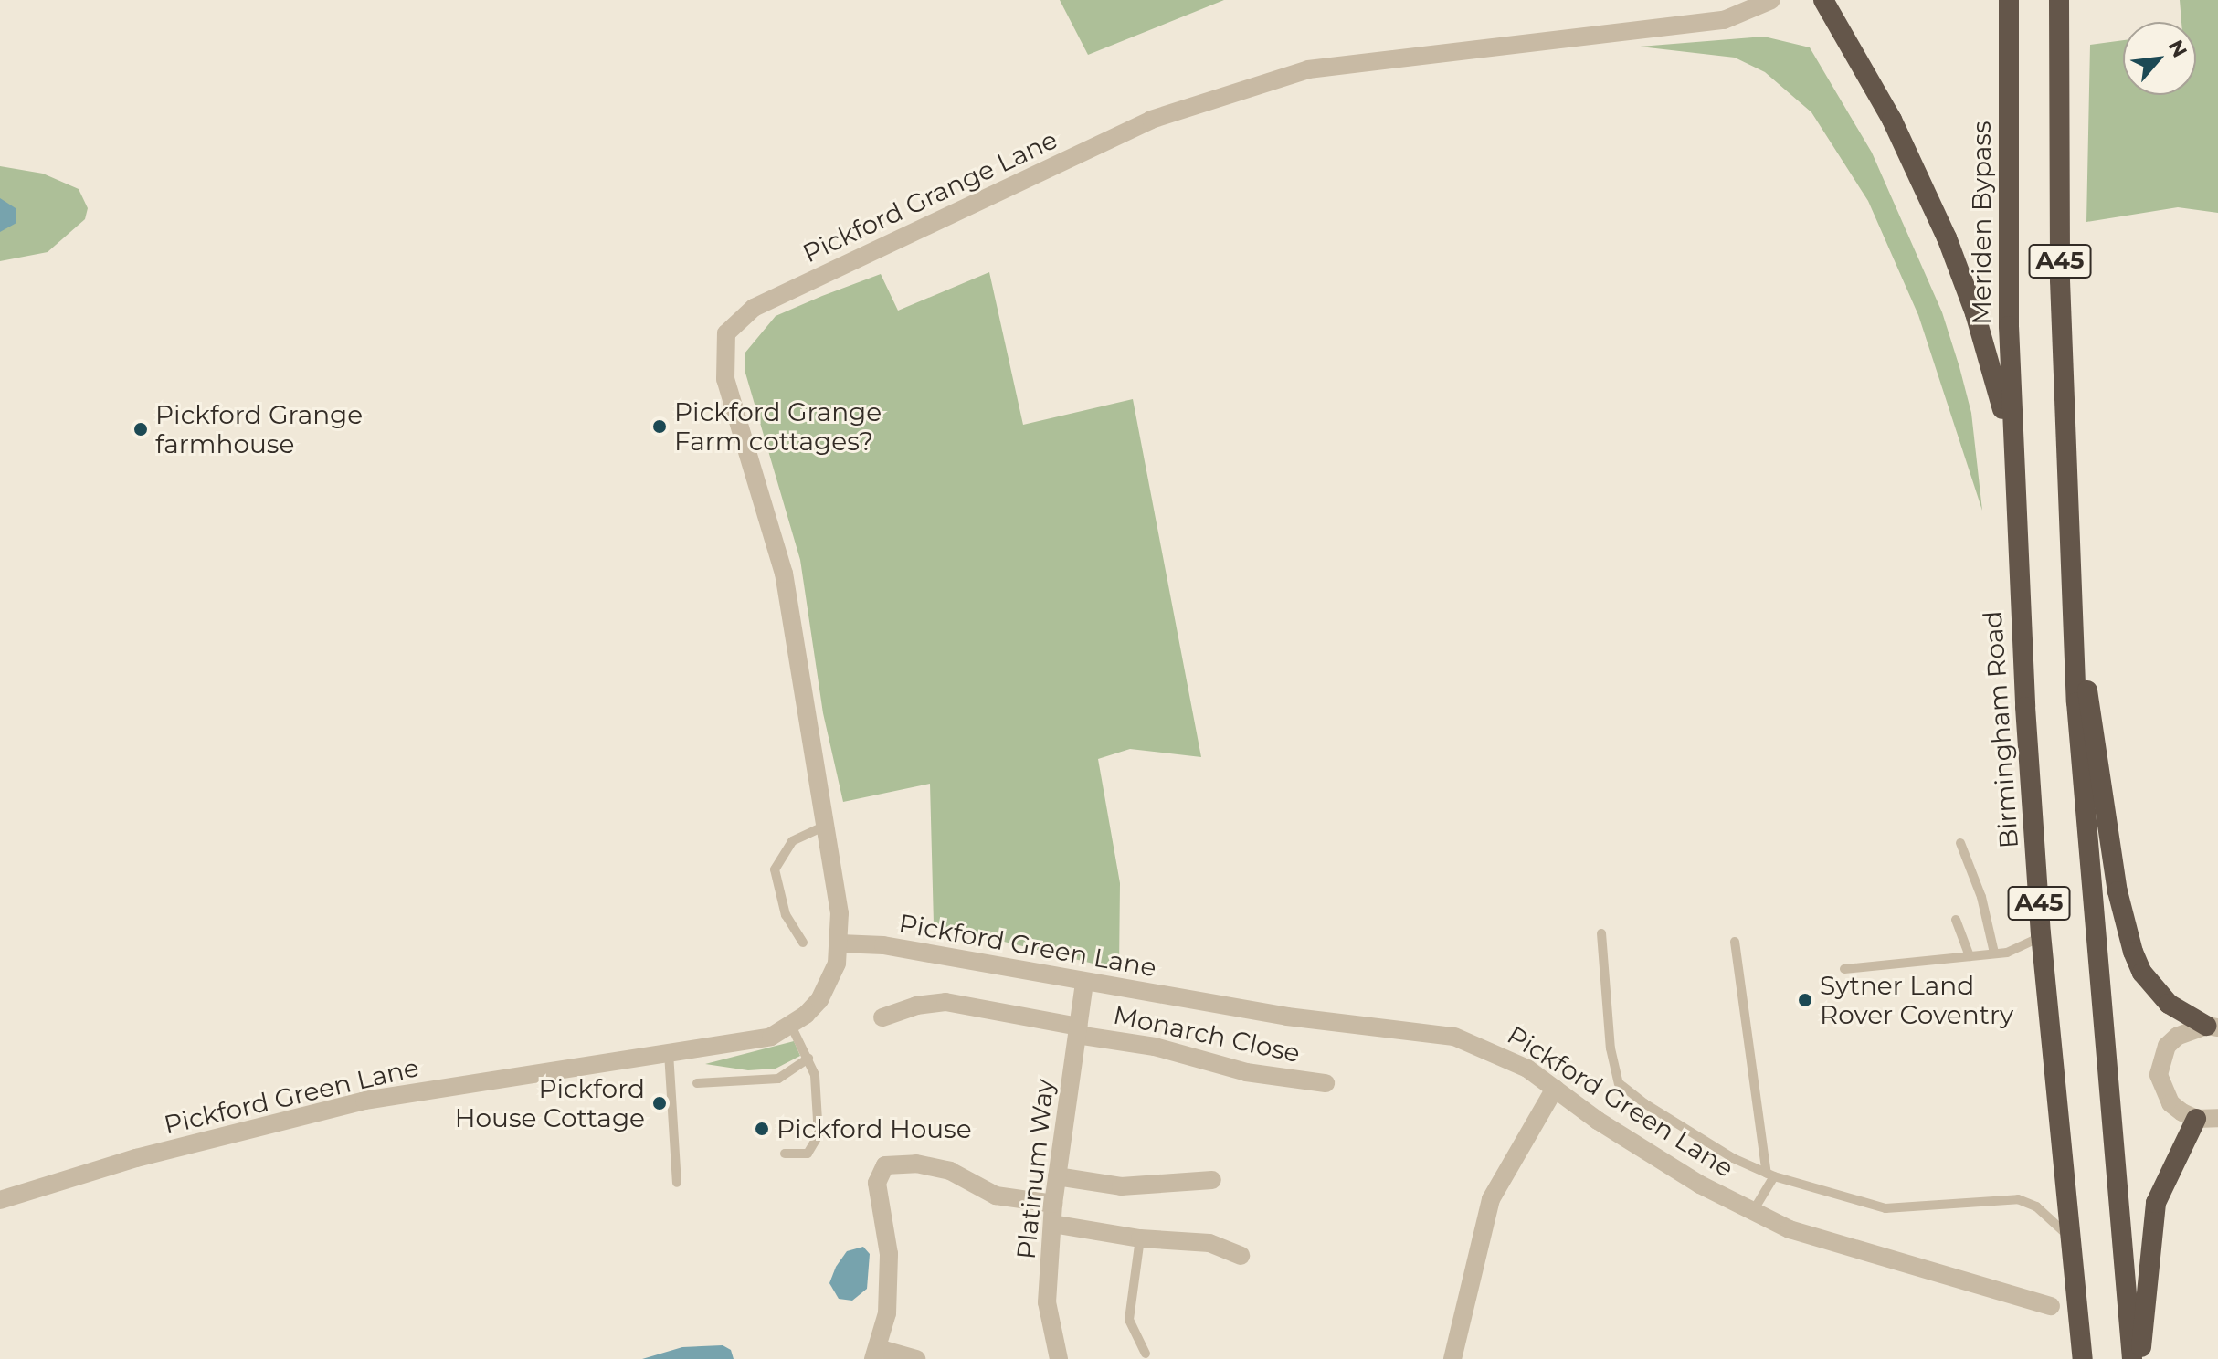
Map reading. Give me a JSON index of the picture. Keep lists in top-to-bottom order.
{
  "streets": {
    "highway": ["Meriden Bypass", "A45", "Birmingham Road"],
    "street": [
      "Pickford Grange Lane",
      "Pickford Green Lane",
      "Monarch Close",
      "Platinum Way"
    ]
  },
  "crossings": [
    ["Pickford Grange Lane", "Pickford Green Lane"],
    ["Meriden Bypass", "A45"],
    ["Meriden Bypass", "Birmingham Road"],
    ["A45", "Birmingham Road"],
    ["Pickford Green Lane", "Platinum Way"],
    ["Monarch Close", "Platinum Way"]
  ],
  "places": [
    "Pickford Grange Farm cottages?",
    "Pickford Grange farmhouse",
    "Sytner Land Rover Coventry",
    "Pickford House Cottage",
    "Pickford House"
  ],
  "north": "top right"
}
